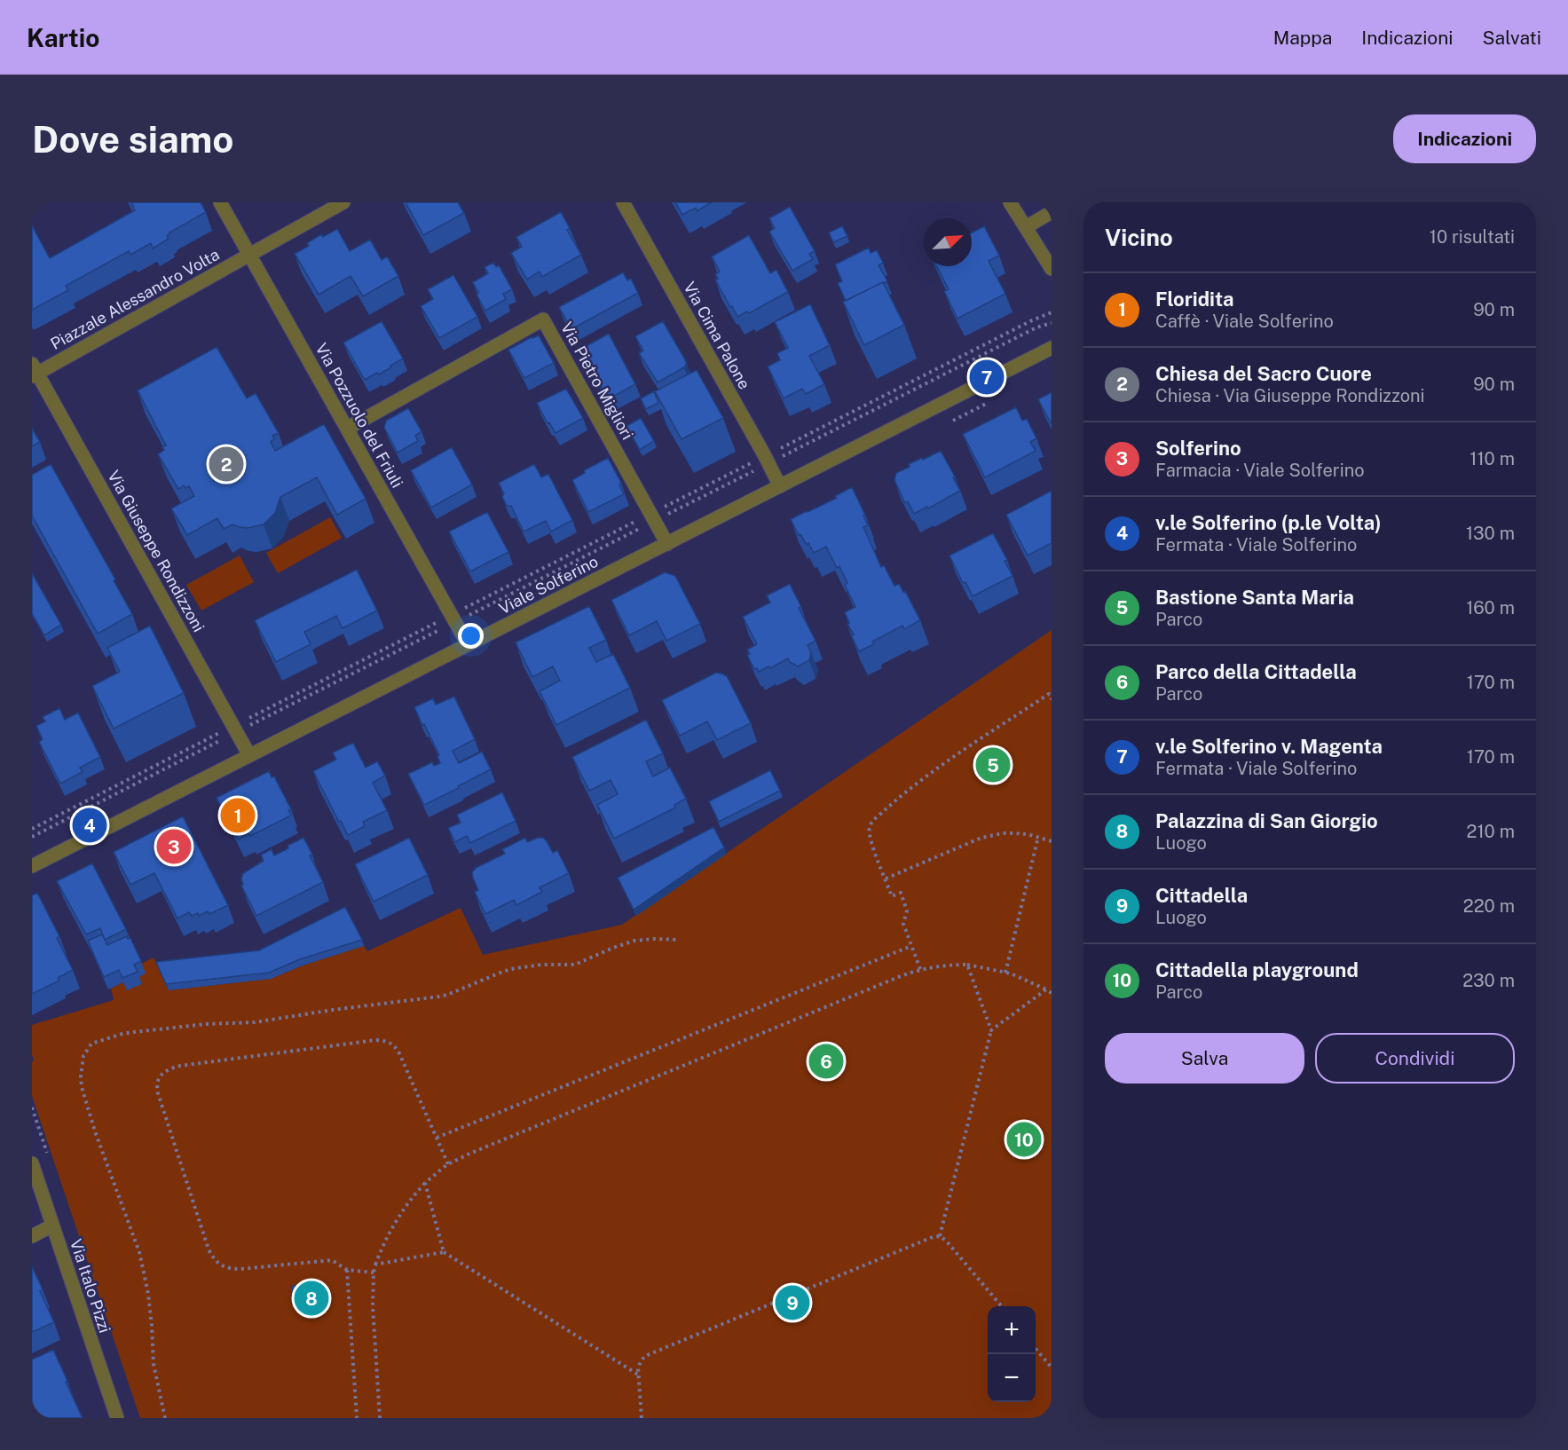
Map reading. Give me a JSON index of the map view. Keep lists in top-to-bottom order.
{
  "streets": {
    "street": [
      "Piazzale Alessandro Volta",
      "Via Cima Palone",
      "Via Pietro Migliori",
      "Via Pozzuolo del Friuli",
      "Via Giuseppe Rondizzoni",
      "Viale Solferino",
      "Via Italo Pizzi"
    ]
  },
  "crossings": [
    ["Piazzale Alessandro Volta", "Via Pozzuolo del Friuli"],
    ["Piazzale Alessandro Volta", "Via Giuseppe Rondizzoni"],
    ["Via Cima Palone", "Viale Solferino"],
    ["Via Pietro Migliori", "Via Pozzuolo del Friuli"],
    ["Via Pietro Migliori", "Viale Solferino"],
    ["Via Pozzuolo del Friuli", "Viale Solferino"],
    ["Via Giuseppe Rondizzoni", "Viale Solferino"]
  ],
  "north": "top right",
  "page": {
    "header": "Kartio",
    "nav": ["Mappa", "Indicazioni", "Salvati"],
    "buttons": [
      "Indicazioni",
      ["Salva", "Condividi"]
    ],
    "title": "Dove siamo",
    "heading": ["Vicino", "10 risultati"],
    "list": [
      {
        "mark": "1",
        "name": "Floridita",
        "note": "Caffè · Viale Solferino",
        "value": "90 m"
      },
      {
        "mark": "2",
        "name": "Chiesa del Sacro Cuore",
        "note": "Chiesa · Via Giuseppe Rondizzoni",
        "value": "90 m"
      },
      {
        "mark": "3",
        "name": "Solferino",
        "note": "Farmacia · Viale Solferino",
        "value": "110 m"
      },
      {
        "mark": "4",
        "name": "v.le Solferino (p.le Volta)",
        "note": "Fermata · Viale Solferino",
        "value": "130 m"
      },
      {
        "mark": "5",
        "name": "Bastione Santa Maria",
        "note": "Parco",
        "value": "160 m"
      },
      {
        "mark": "6",
        "name": "Parco della Cittadella",
        "note": "Parco",
        "value": "170 m"
      },
      {
        "mark": "7",
        "name": "v.le Solferino v. Magenta",
        "note": "Fermata · Viale Solferino",
        "value": "170 m"
      },
      {
        "mark": "8",
        "name": "Palazzina di San Giorgio",
        "note": "Luogo",
        "value": "210 m"
      },
      {
        "mark": "9",
        "name": "Cittadella",
        "note": "Luogo",
        "value": "220 m"
      },
      {
        "mark": "10",
        "name": "Cittadella playground",
        "note": "Parco",
        "value": "230 m"
      }
    ],
    "pins": [
      "7",
      "2",
      "5",
      "1",
      "4",
      "3",
      "6",
      "10",
      "8",
      "9"
    ],
    "map_buttons": ["+", "−"]
  }
}
